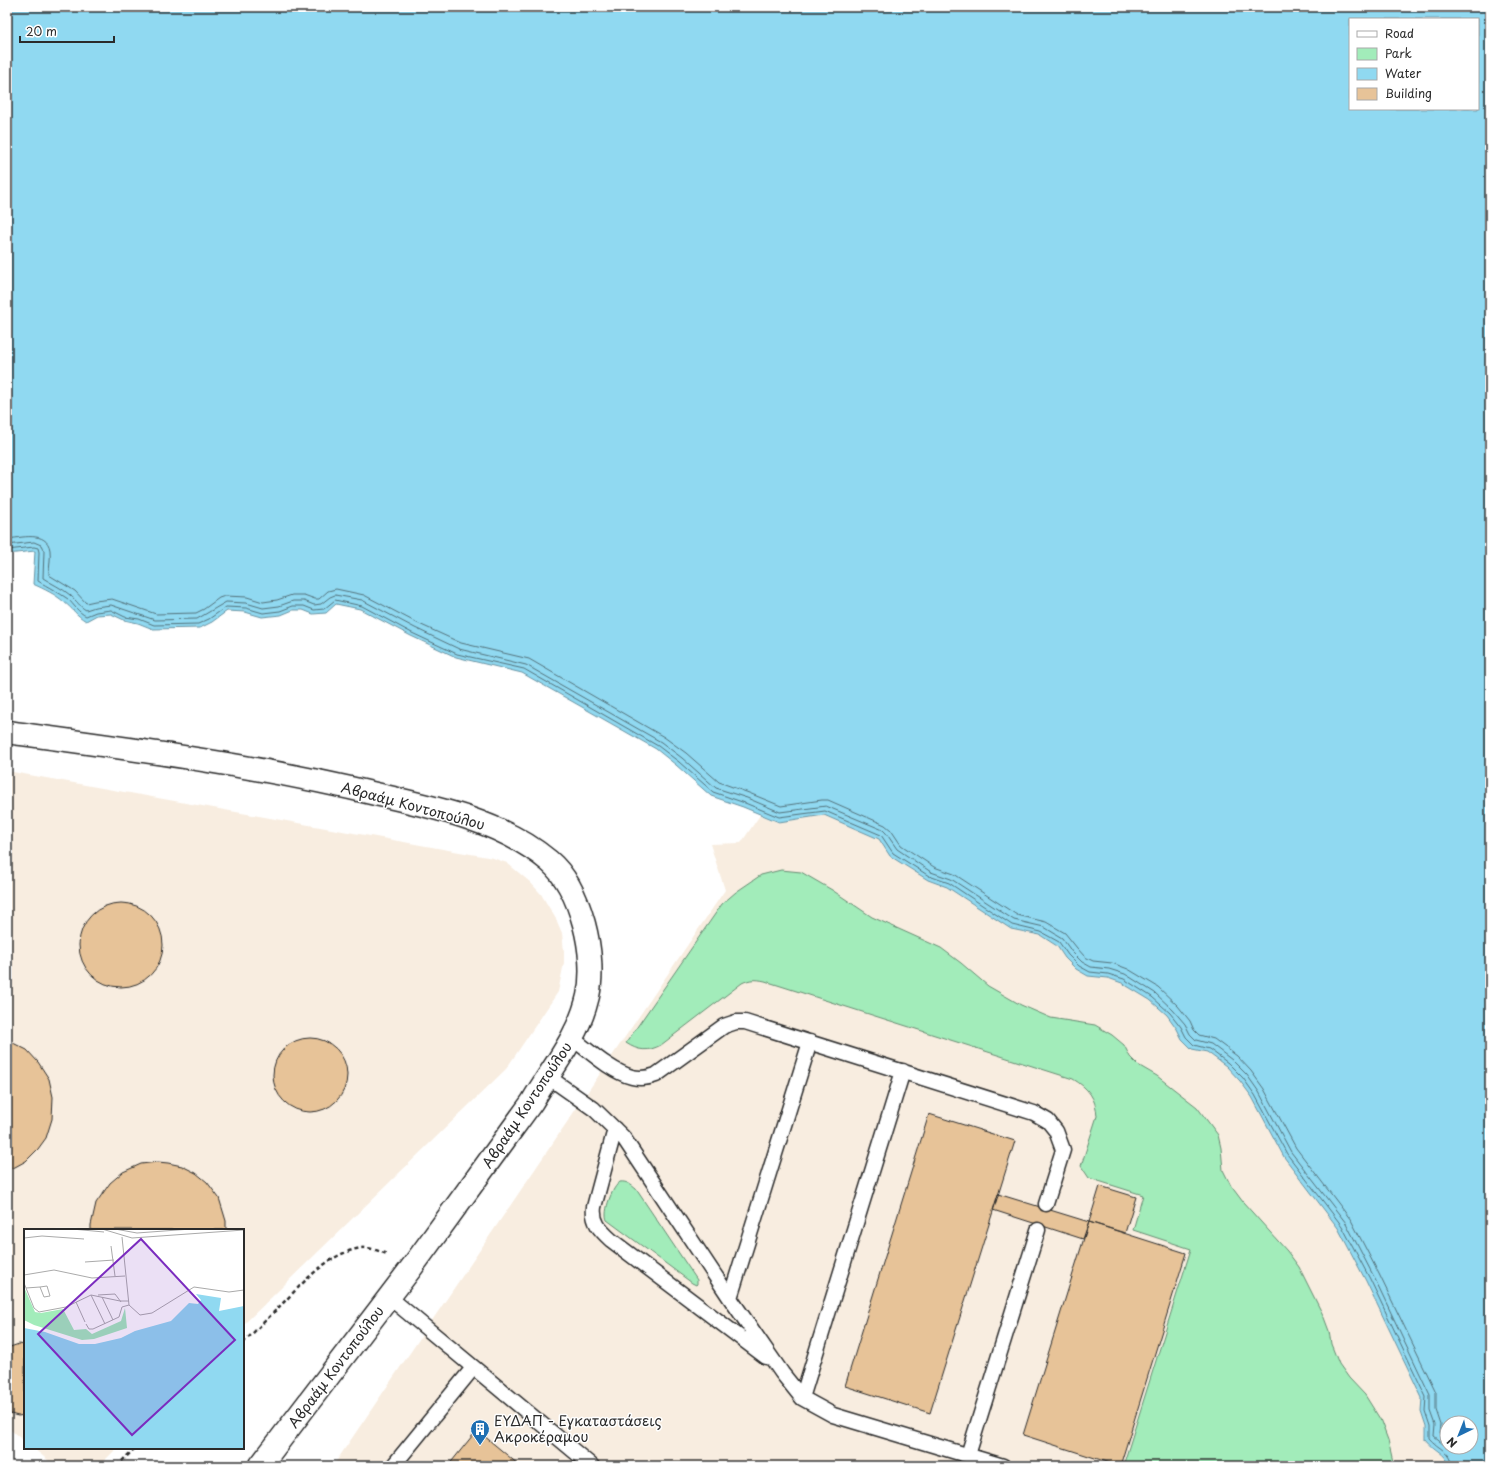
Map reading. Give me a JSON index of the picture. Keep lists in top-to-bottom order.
{
  "streets": {
    "street": ["Αβραάμ Κοντοπούλου"]
  },
  "places": {
    "building": ["ΕΥΔΑΠ - Εγκαταστάσεις Ακροκέραμου"]
  },
  "legend": [
    "Road",
    "Park",
    "Water",
    "Building"
  ],
  "scale_bar": "20 m",
  "north": "bottom left"
}
